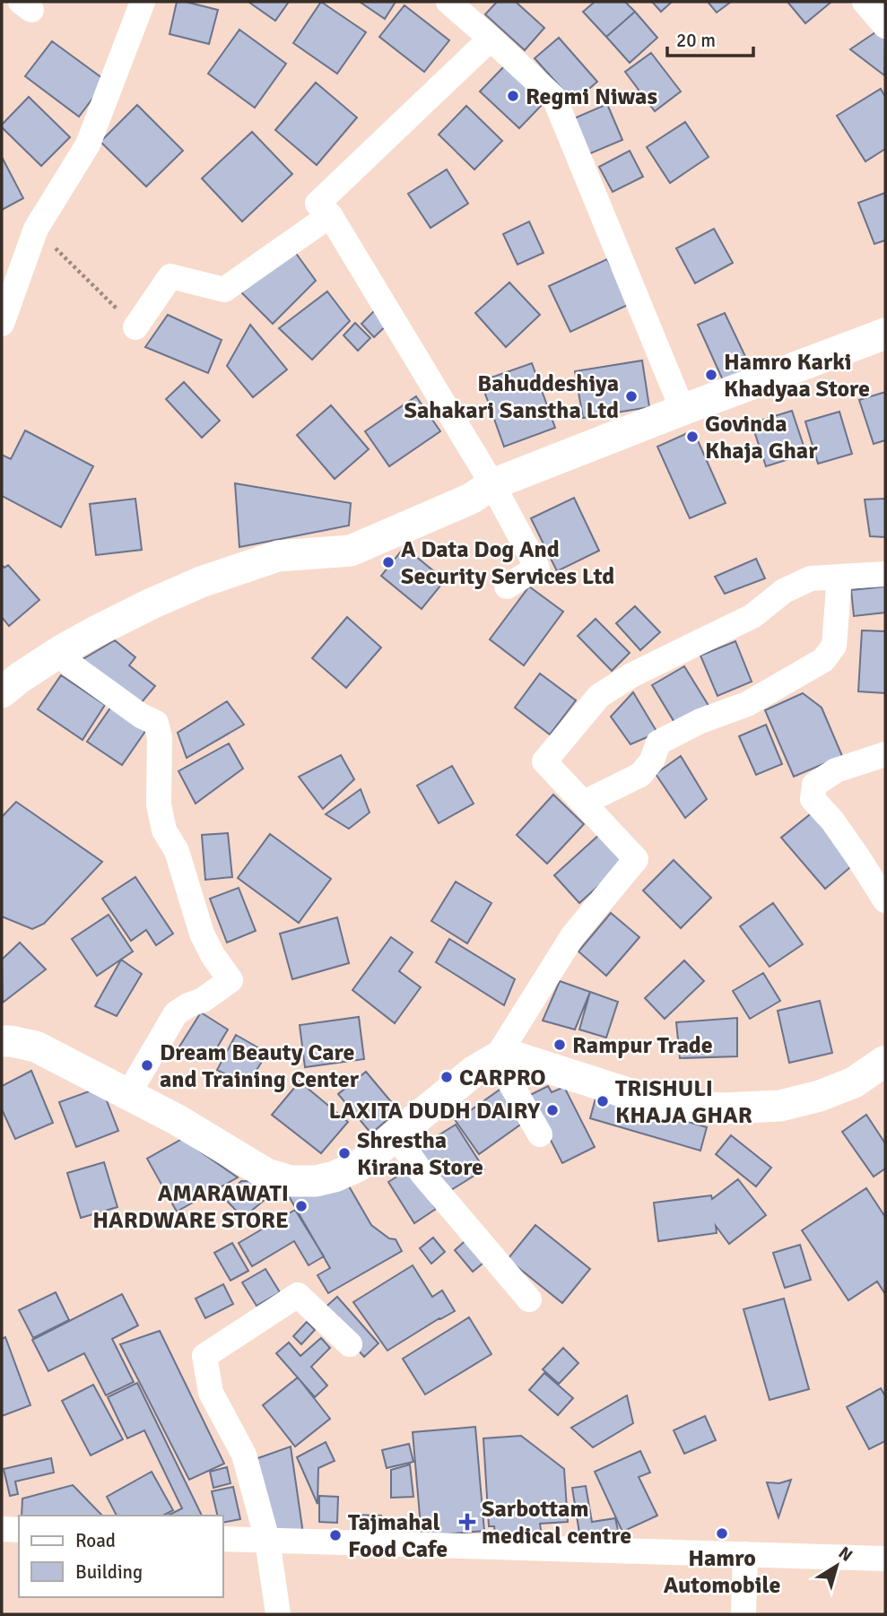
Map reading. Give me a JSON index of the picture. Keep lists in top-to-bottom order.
{
  "places": {
    "other": [
      "Regmi Niwas",
      "Hamro Karki Khadyaa Store",
      "Bahuddeshiya Sahakari Sanstha Ltd",
      "Govinda Khaja Ghar",
      "A Data Dog And Security Services Ltd",
      "Rampur Trade",
      "Dream Beauty Care and Training Center",
      "CARPRO",
      "TRISHULI KHAJA GHAR",
      "LAXITA DUDH DAIRY",
      "Shrestha Kirana Store",
      "AMARAWATI HARDWARE STORE",
      "Hamro Automobile",
      "Tajmahal Food Cafe"
    ],
    "health": ["Sarbottam medical centre"]
  },
  "legend": ["Road", "Building"],
  "scale_bar": "20 m",
  "north": "top right"
}
